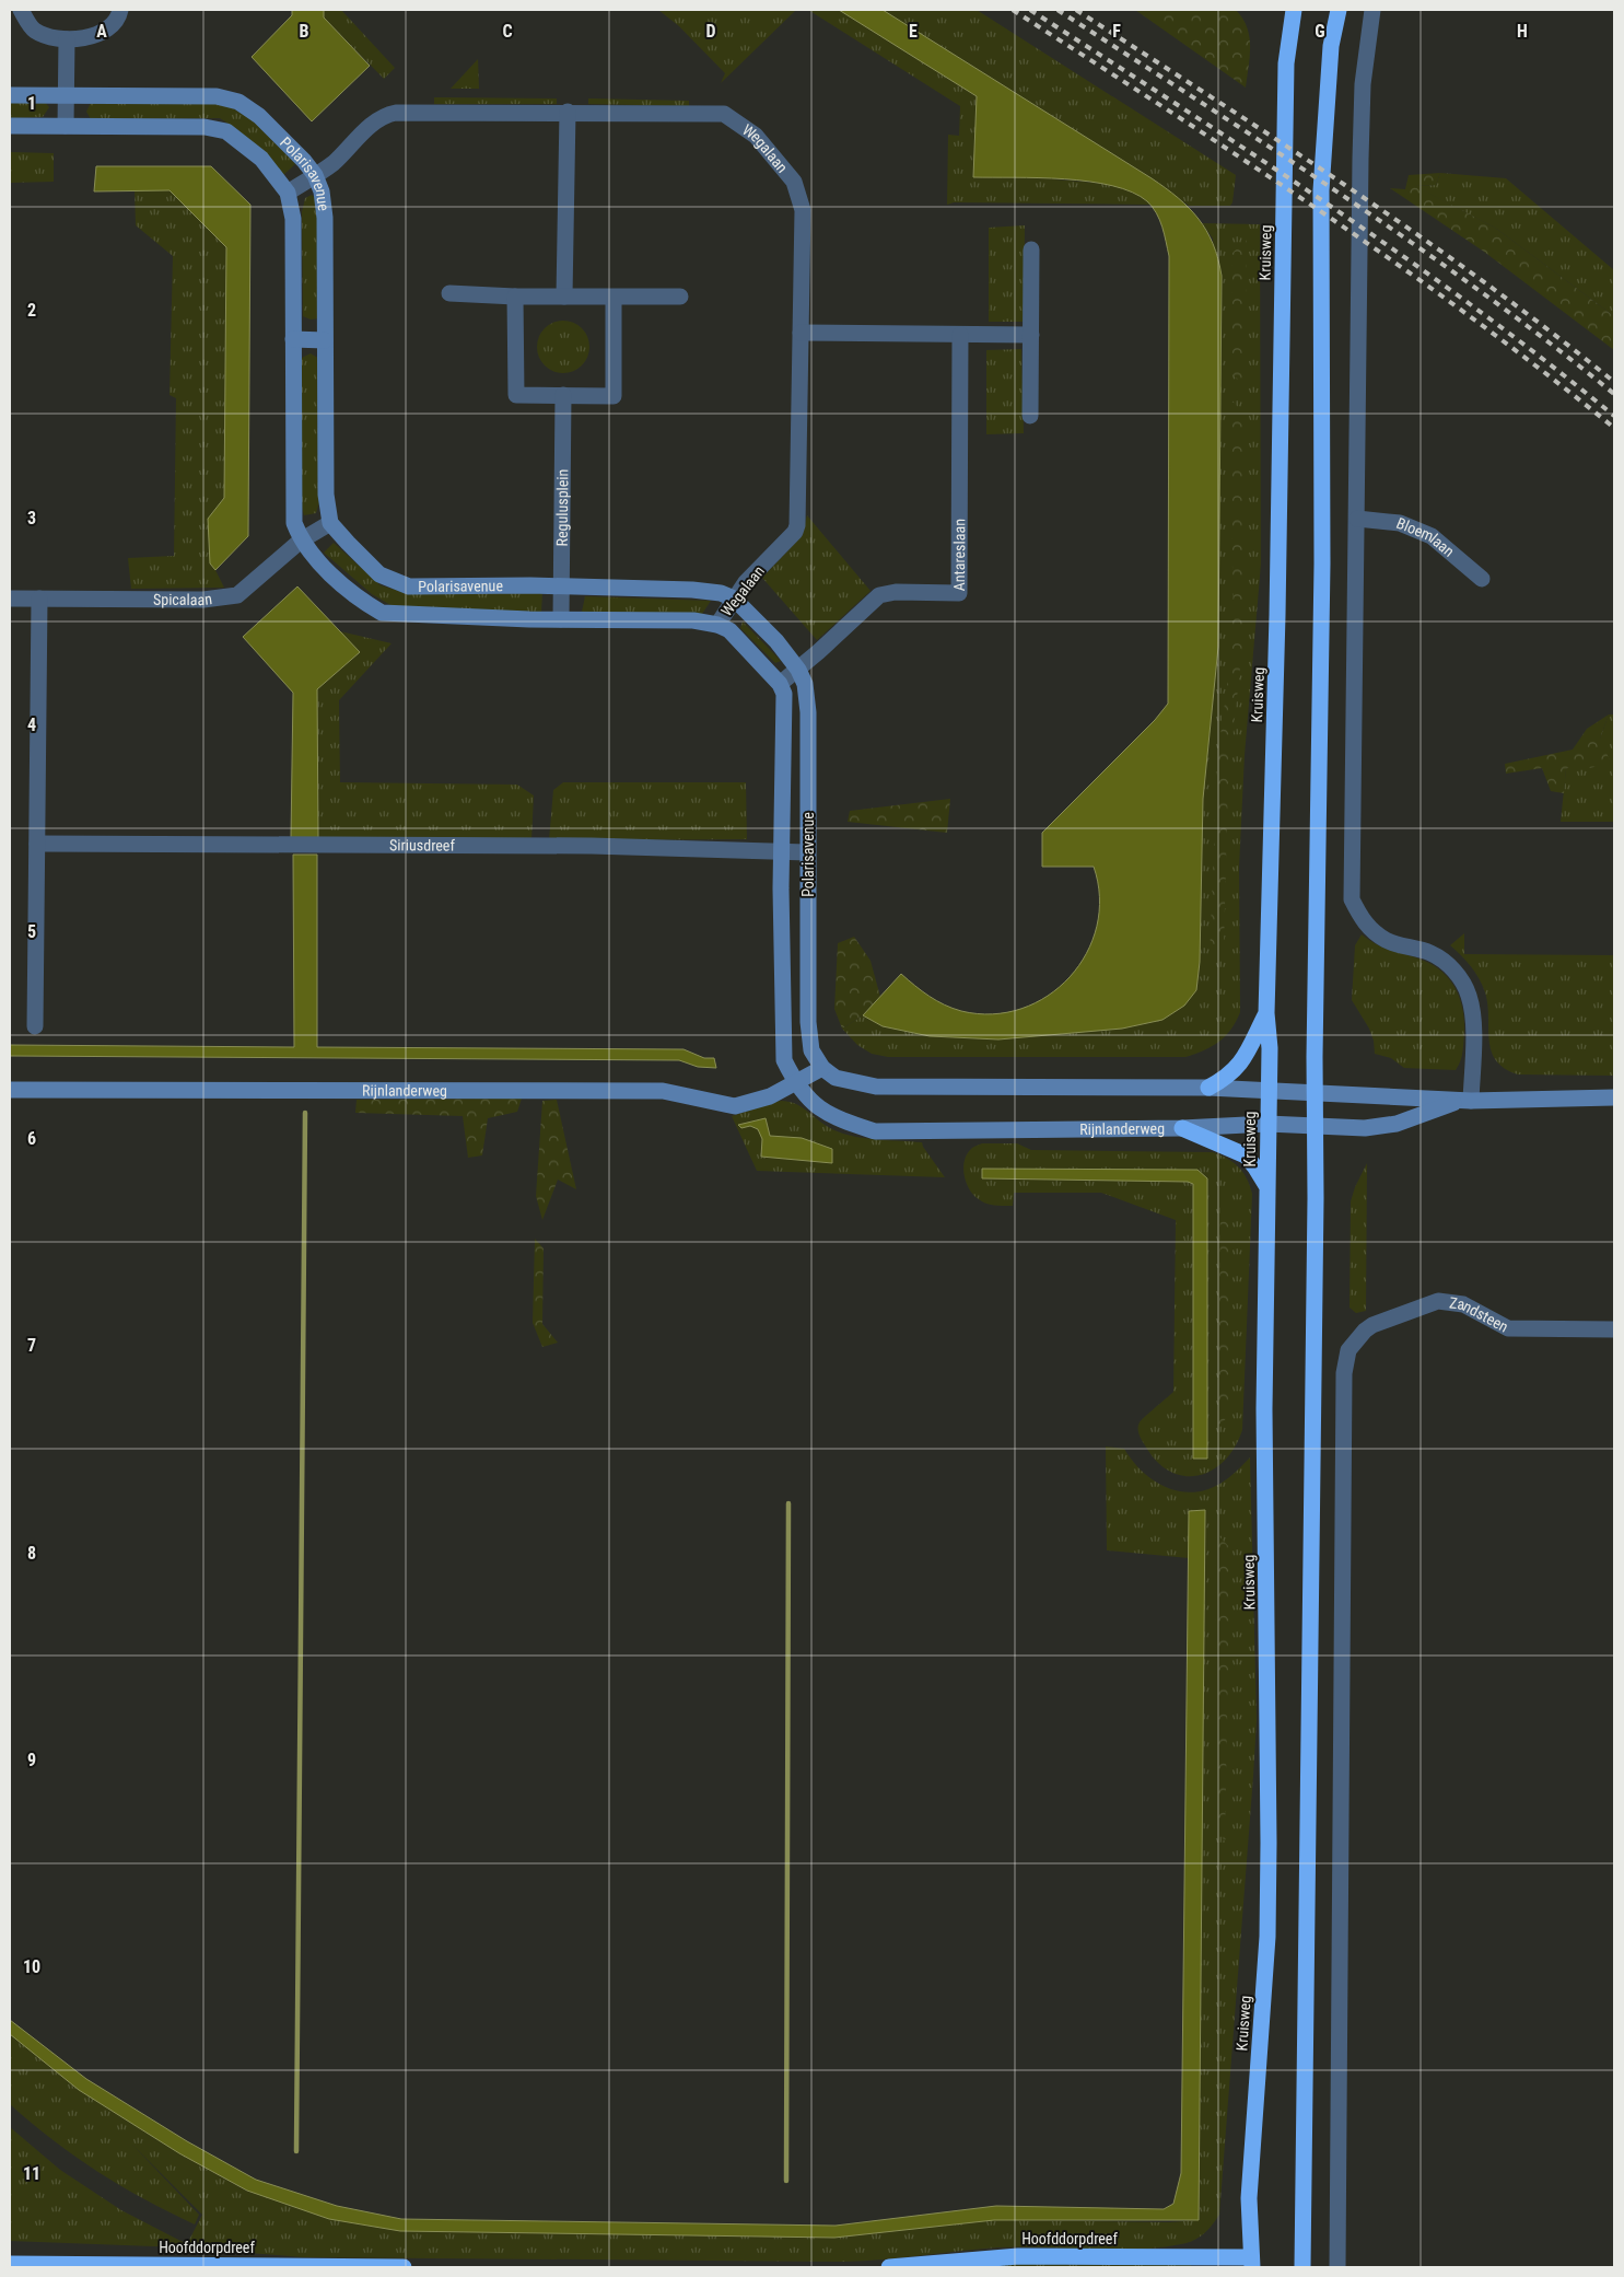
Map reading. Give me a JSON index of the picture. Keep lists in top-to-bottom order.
{
  "streets": {
    "highway": ["Kruisweg", "Hoofddorpdreef"],
    "street": [
      "Wegalaan",
      "Polarisavenue",
      "Regulusplein",
      "Bloemlaan",
      "Antareslaan",
      "Spicalaan",
      "Siriusdreef",
      "Rijnlanderweg",
      "Zandsteen"
    ]
  },
  "crossings": [
    ["Wegalaan", "Polarisavenue"],
    ["Polarisavenue", "Regulusplein"],
    ["Polarisavenue", "Antareslaan"],
    ["Polarisavenue", "Spicalaan"],
    ["Polarisavenue", "Siriusdreef"],
    ["Polarisavenue", "Rijnlanderweg"],
    ["Kruisweg", "Rijnlanderweg"],
    ["Kruisweg", "Hoofddorpdreef"]
  ],
  "grid": {
    "columns": [
      "A",
      "B",
      "C",
      "D",
      "E",
      "F",
      "G",
      "H"
    ],
    "rows": [
      "1",
      "2",
      "3",
      "4",
      "5",
      "6",
      "7",
      "8",
      "9",
      "10",
      "11"
    ]
  }
}
